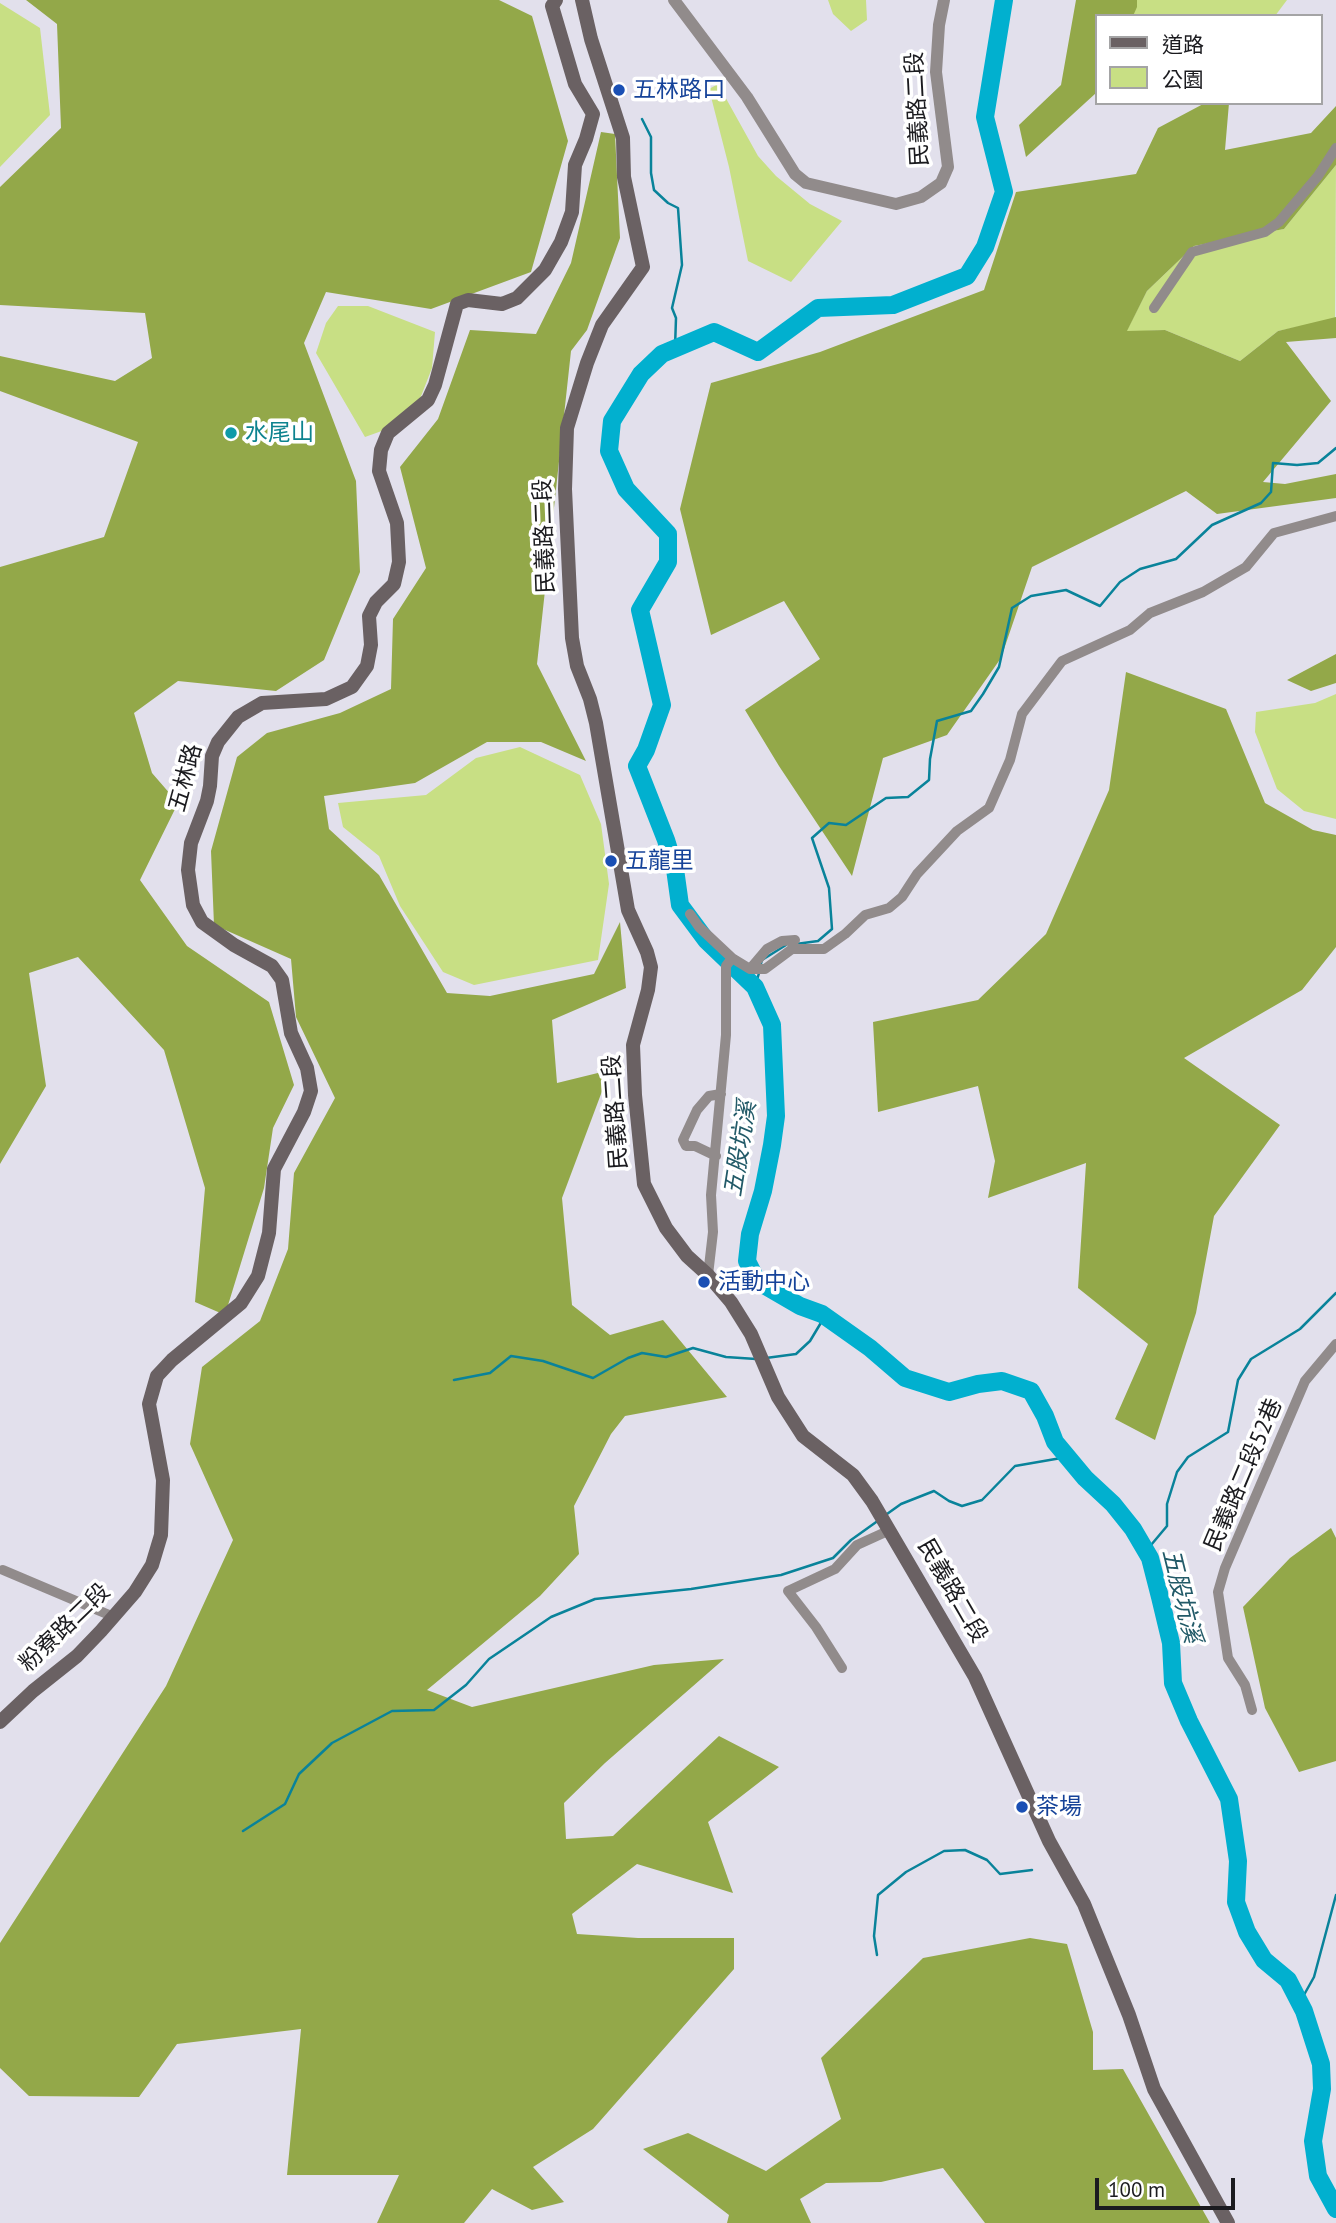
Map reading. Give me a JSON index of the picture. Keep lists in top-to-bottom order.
{
  "streets": {
    "main road": ["民義路二段", "五林路", "粉寮路二段"],
    "street": ["民義路二段52巷"]
  },
  "crossings": [
    ["五林路", "粉寮路二段"]
  ],
  "water": ["五股坑溪"],
  "places": [
    "五林路口",
    "水尾山",
    "五龍里",
    "活動中心",
    "茶場"
  ],
  "legend": ["道路", "公園"],
  "scale_bar": "100 m"
}
